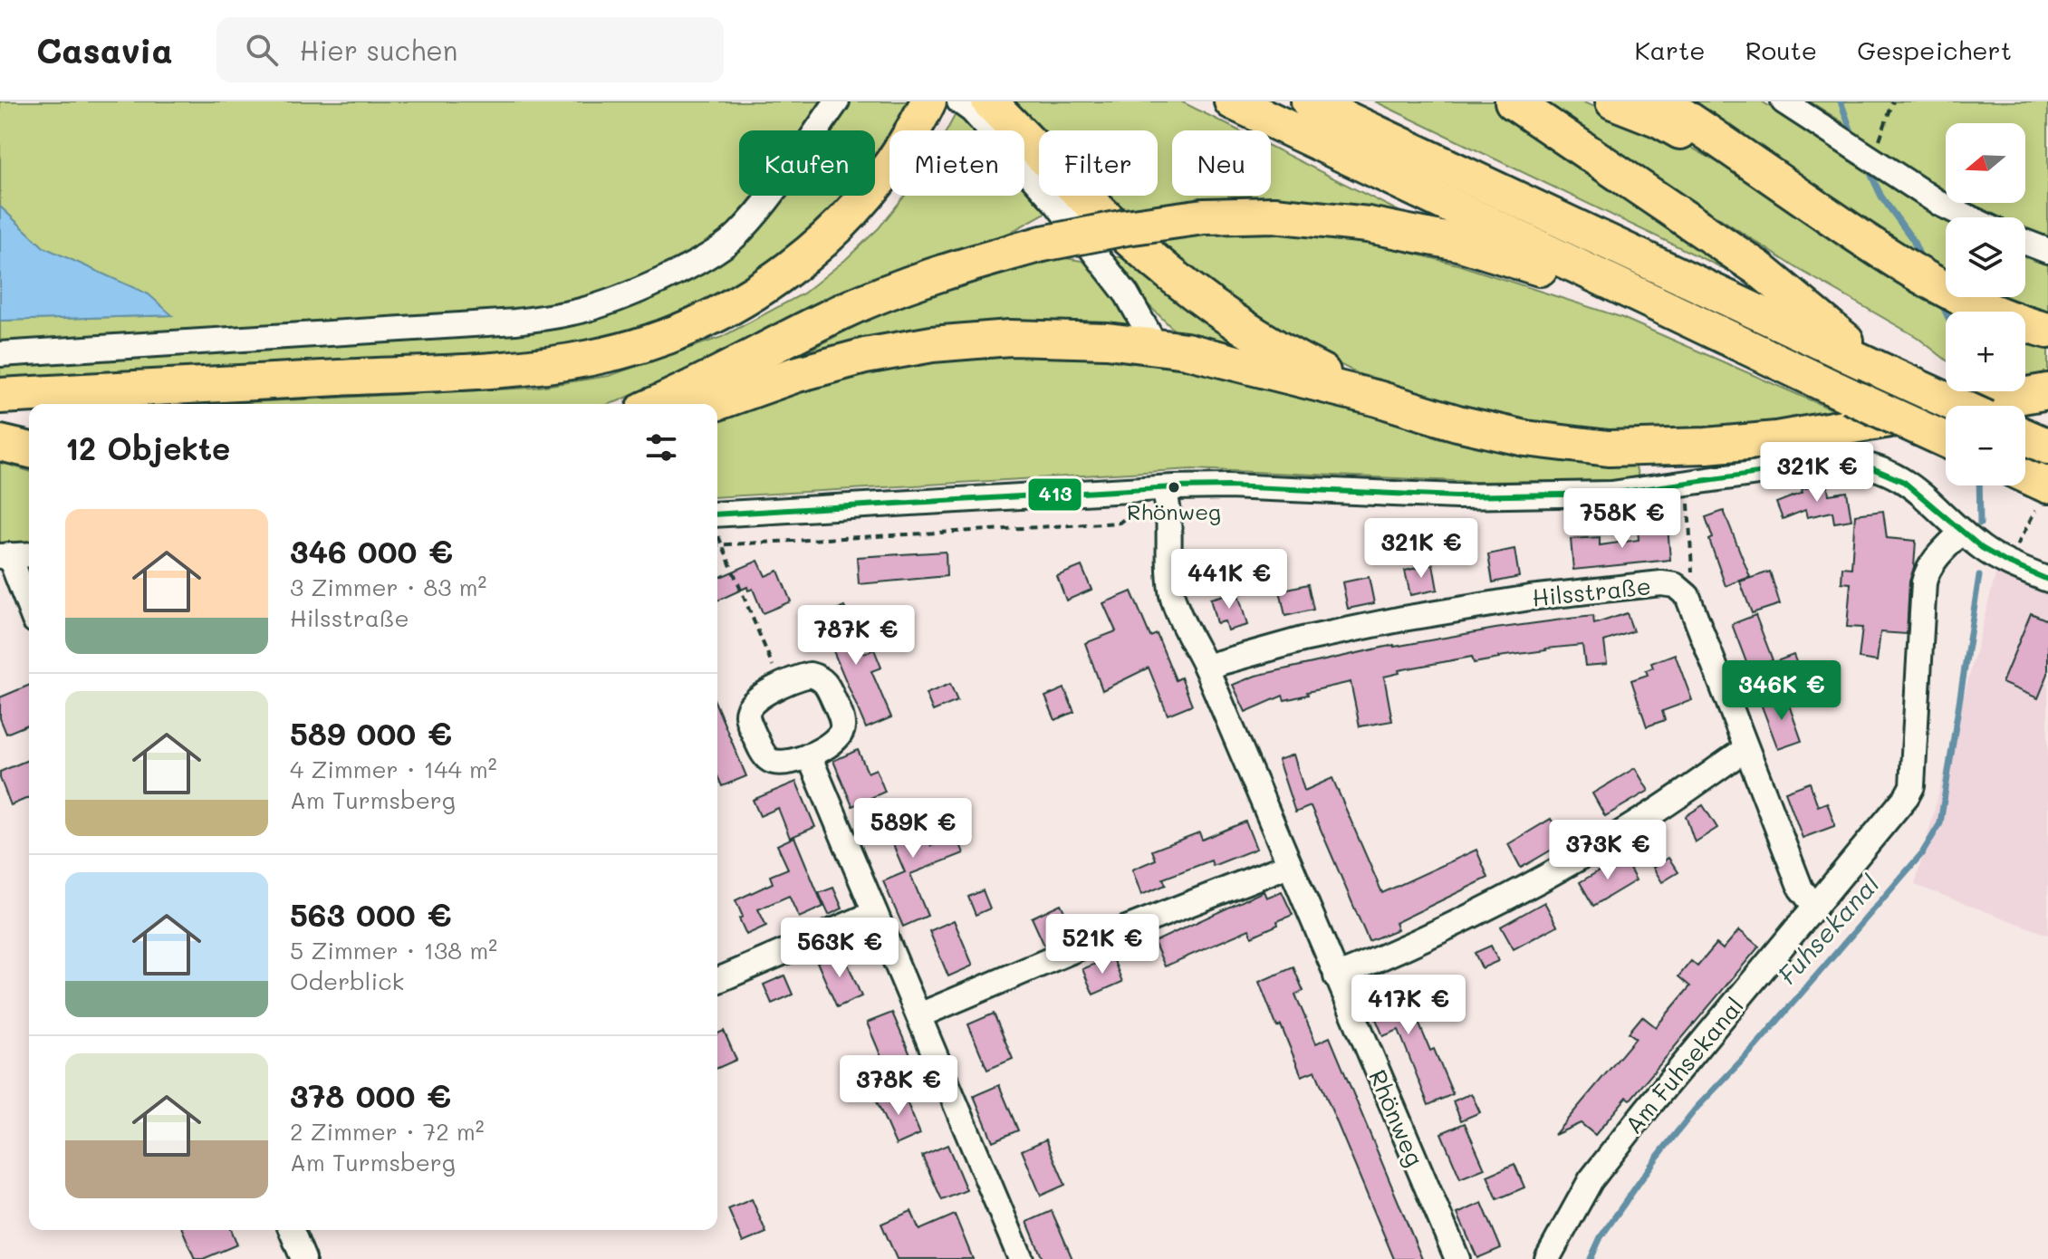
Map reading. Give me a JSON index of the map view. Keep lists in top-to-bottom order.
{
  "streets": {
    "street": ["Hilsstraße", "Am Fuhsekanal", "Rhönweg"]
  },
  "crossings": [
    ["Hilsstraße", "Am Fuhsekanal"],
    ["Hilsstraße", "Rhönweg"]
  ],
  "water": ["Fuhsekanal"],
  "places": ["Rhönweg"],
  "lines": ["transit line 413"],
  "north": "left",
  "page": {
    "header": "Casavia",
    "search": "Hier suchen",
    "nav": ["Karte", "Route", "Gespeichert"],
    "map_buttons": ["+", "−"],
    "chip": [
      "Kaufen",
      "Mieten",
      "Filter",
      "Neu"
    ],
    "heading": "12 Objekte",
    "price": [
      "321K €",
      "758K €",
      "321K €",
      "441K €",
      "787K €",
      "346K €",
      "589K €",
      "373K €",
      "521K €",
      "563K €",
      "417K €",
      "378K €"
    ],
    "list": [
      {
        "name": "346 000 €",
        "note": "3 Zimmer · 83 m² · Hilsstraße"
      },
      {
        "name": "589 000 €",
        "note": "4 Zimmer · 144 m² · Am Turmsberg"
      },
      {
        "name": "563 000 €",
        "note": "5 Zimmer · 138 m² · Oderblick"
      },
      {
        "name": "378 000 €",
        "note": "2 Zimmer · 72 m² · Am Turmsberg"
      }
    ]
  }
}
